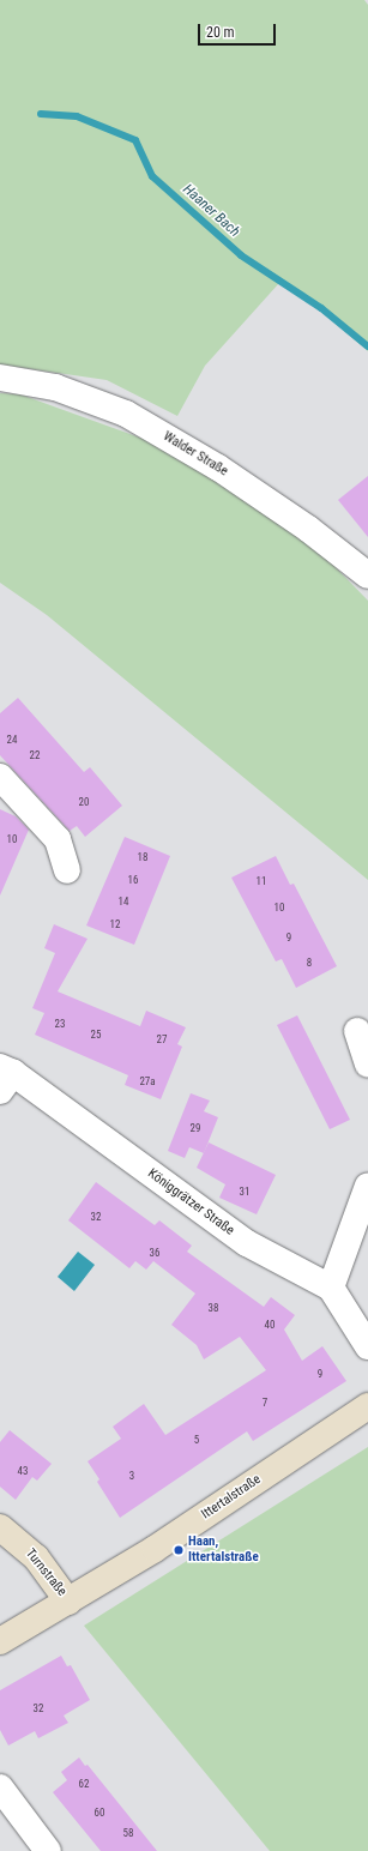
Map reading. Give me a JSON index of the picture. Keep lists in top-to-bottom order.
{
  "streets": {
    "main road": ["Ittertalstraße", "Turnstraße"],
    "street": ["Walder Straße", "Königgrätzer Straße"]
  },
  "crossings": [
    ["Ittertalstraße", "Turnstraße"]
  ],
  "water": ["Haaner Bach"],
  "places": ["Haan, Ittertalstraße"],
  "house_numbers": [
    "24",
    "22",
    "20",
    "10",
    "18",
    "16",
    "11",
    "14",
    "10",
    "12",
    "9",
    "8",
    "23",
    "25",
    "27",
    "27a",
    "29",
    "31",
    "32",
    "36",
    "38",
    "40",
    "9",
    "7",
    "5",
    "43",
    "3",
    "32",
    "62",
    "60",
    "58"
  ],
  "scale_bar": "20 m"
}
